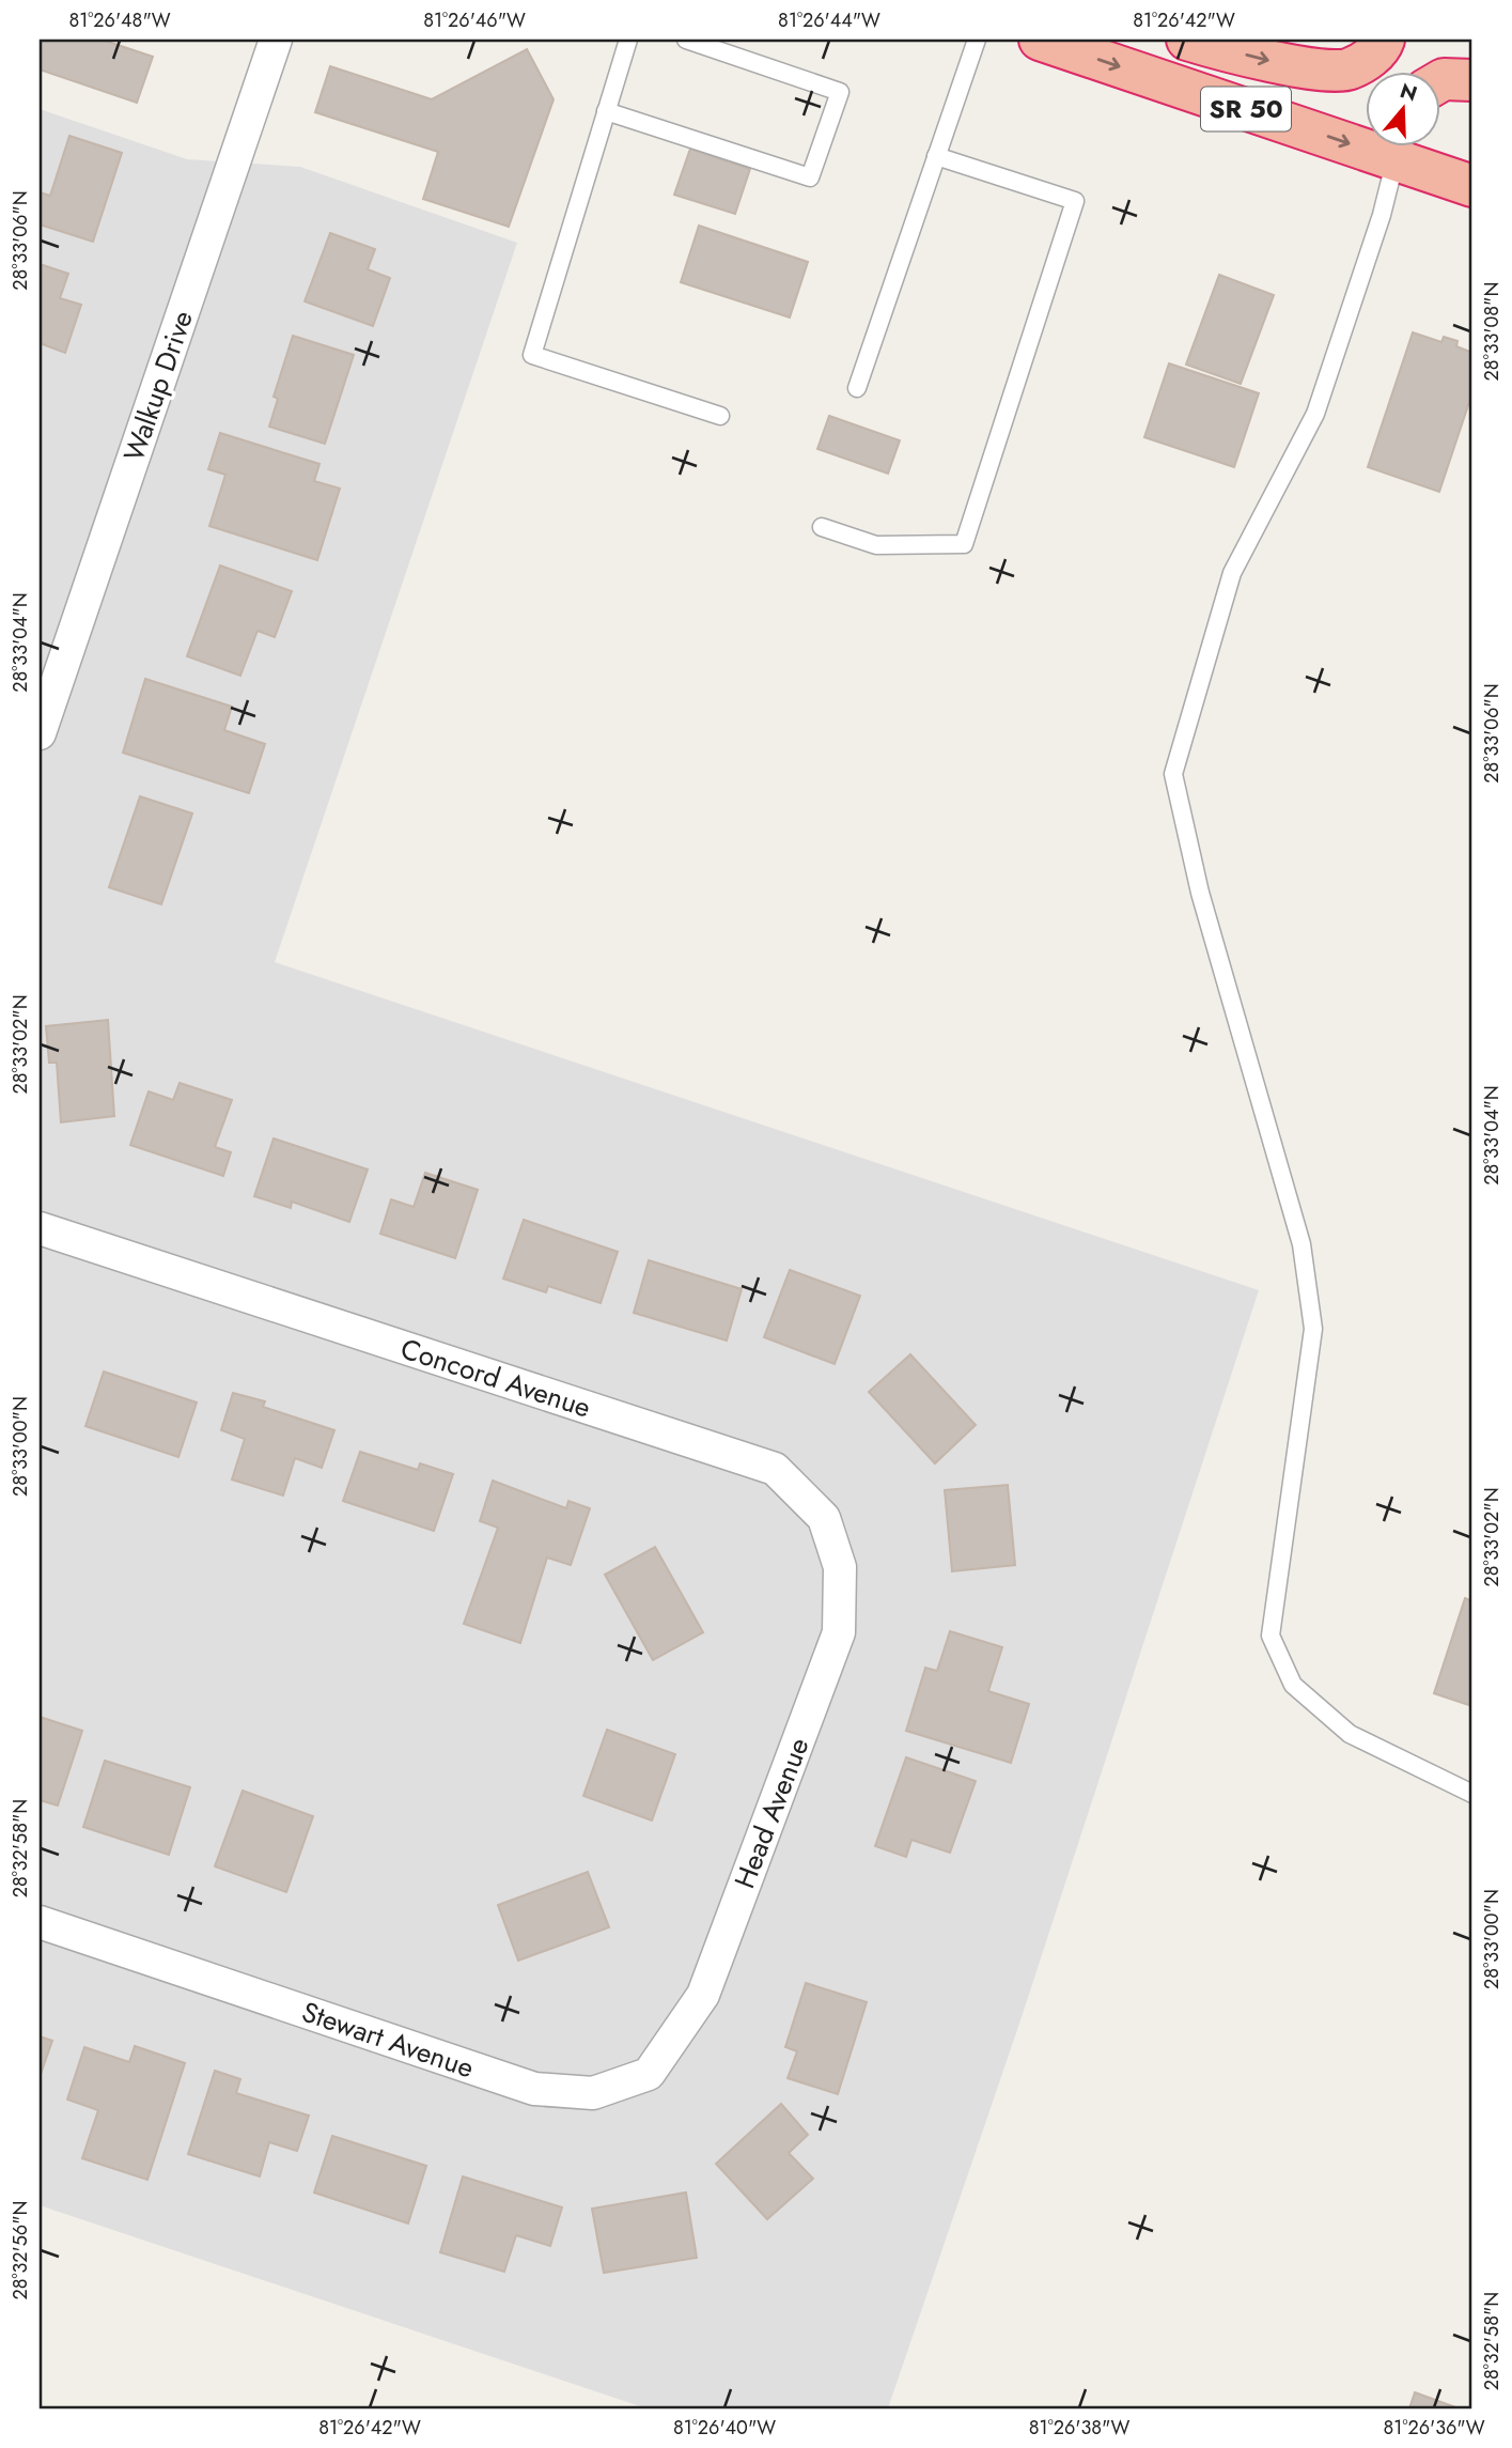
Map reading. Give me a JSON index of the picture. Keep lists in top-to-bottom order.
{
  "streets": {
    "highway": ["SR 50"],
    "street": [
      "Walkup Drive",
      "Concord Avenue",
      "Head Avenue",
      "Stewart Avenue"
    ]
  },
  "crossings": [
    ["Concord Avenue", "Head Avenue"],
    ["Head Avenue", "Stewart Avenue"]
  ],
  "north": "top",
  "coordinates": [
    "81°26'48\"W",
    "81°26'46\"W",
    "81°26'44\"W",
    "81°26'42\"W",
    "28°33'06\"N",
    "28°33'08\"N",
    "28°33'04\"N",
    "28°33'02\"N",
    "28°33'00\"N",
    "28°32'58\"N",
    "28°32'56\"N",
    "81°26'40\"W",
    "81°26'38\"W",
    "81°26'36\"W"
  ]
}
